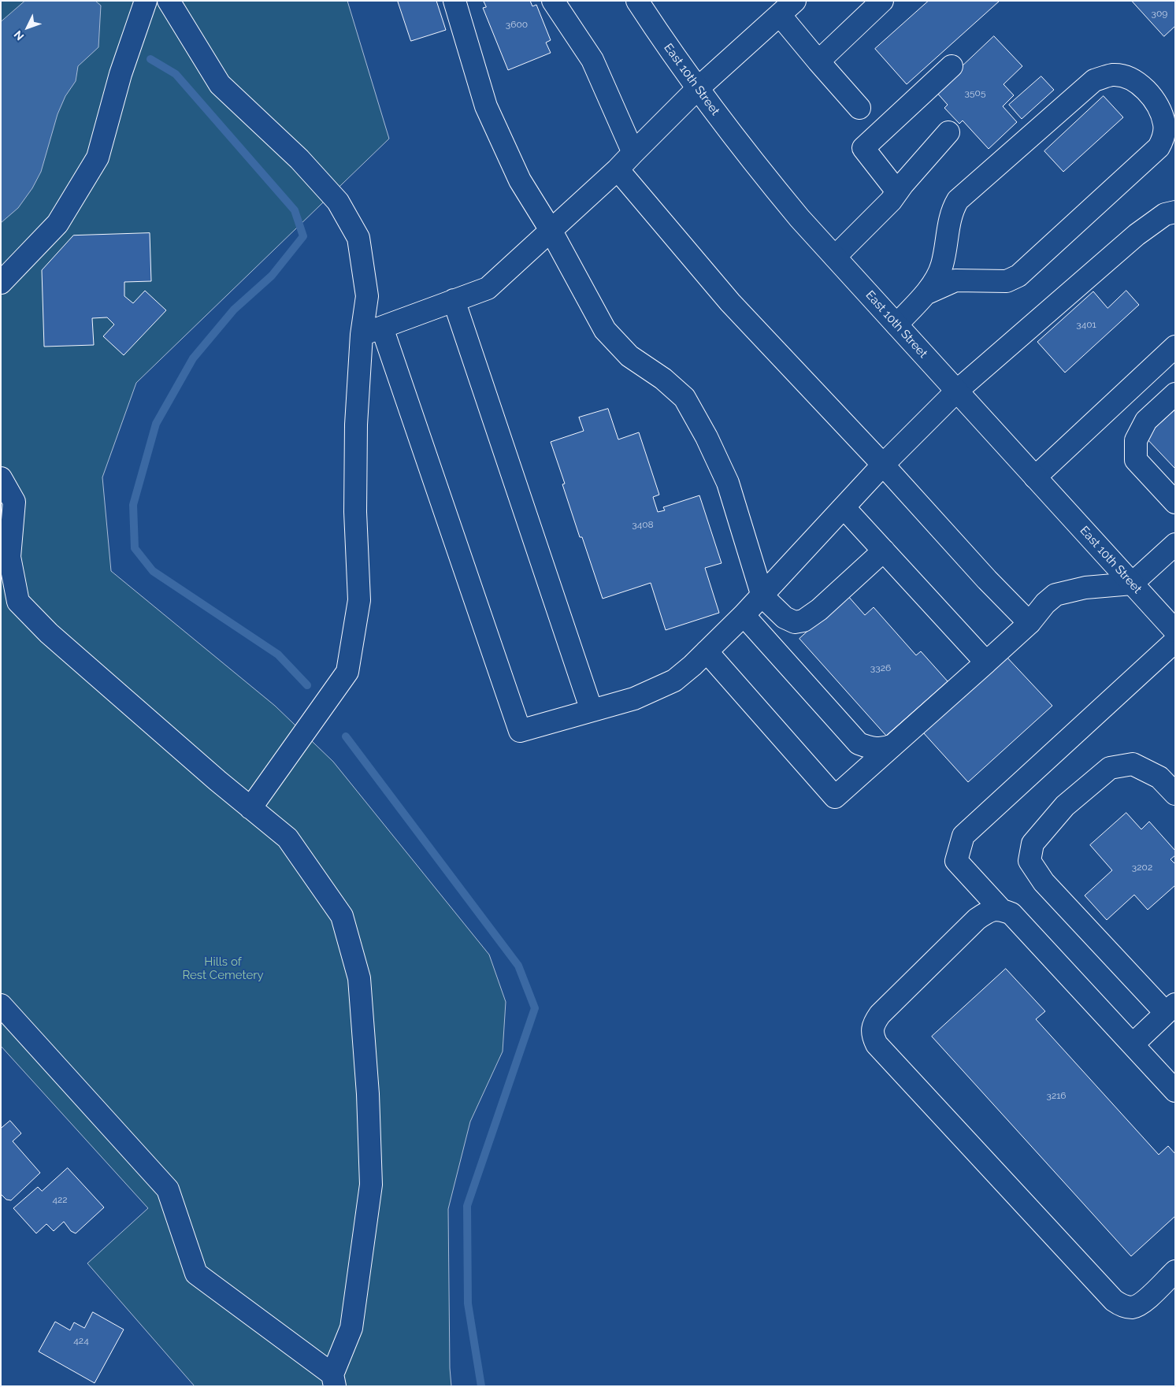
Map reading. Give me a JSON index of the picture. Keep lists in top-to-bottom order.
{
  "streets": {
    "main road": ["East 10th Street"]
  },
  "parks": ["Hills of Rest Cemetery"],
  "house_numbers": [
    "309",
    "3600",
    "3505",
    "3401",
    "3408",
    "3326",
    "3202",
    "3216",
    "422",
    "424"
  ],
  "north": "bottom left"
}
